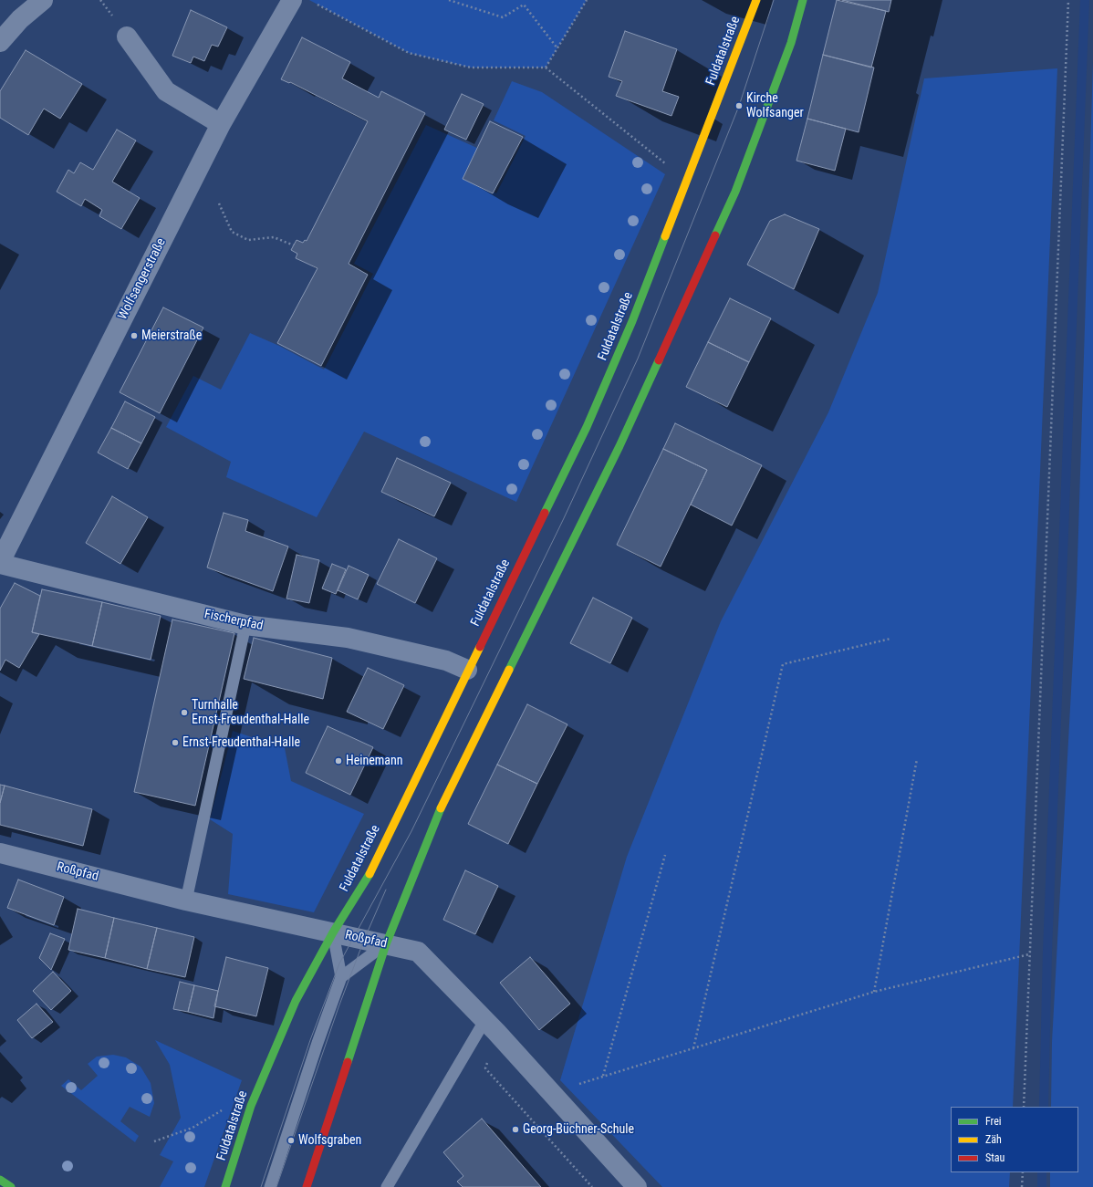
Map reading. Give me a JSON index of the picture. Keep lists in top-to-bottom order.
{
  "streets": {
    "main road": ["Fuldatalstraße"],
    "street": ["Wolfsangerstraße", "Fischerpfad", "Roßpfad"]
  },
  "crossings": [
    ["Fuldatalstraße", "Fischerpfad"],
    ["Fuldatalstraße", "Roßpfad"],
    ["Wolfsangerstraße", "Fischerpfad"]
  ],
  "places": [
    "Kirche Wolfsanger",
    "Meierstraße",
    "Turnhalle Ernst‐Freudenthal‐Halle",
    "Ernst-Freudenthal-Halle",
    "Heinemann",
    "Georg-Büchner-Schule",
    "Wolfsgraben"
  ],
  "legend": ["Frei", "Zäh", "Stau"]
}
